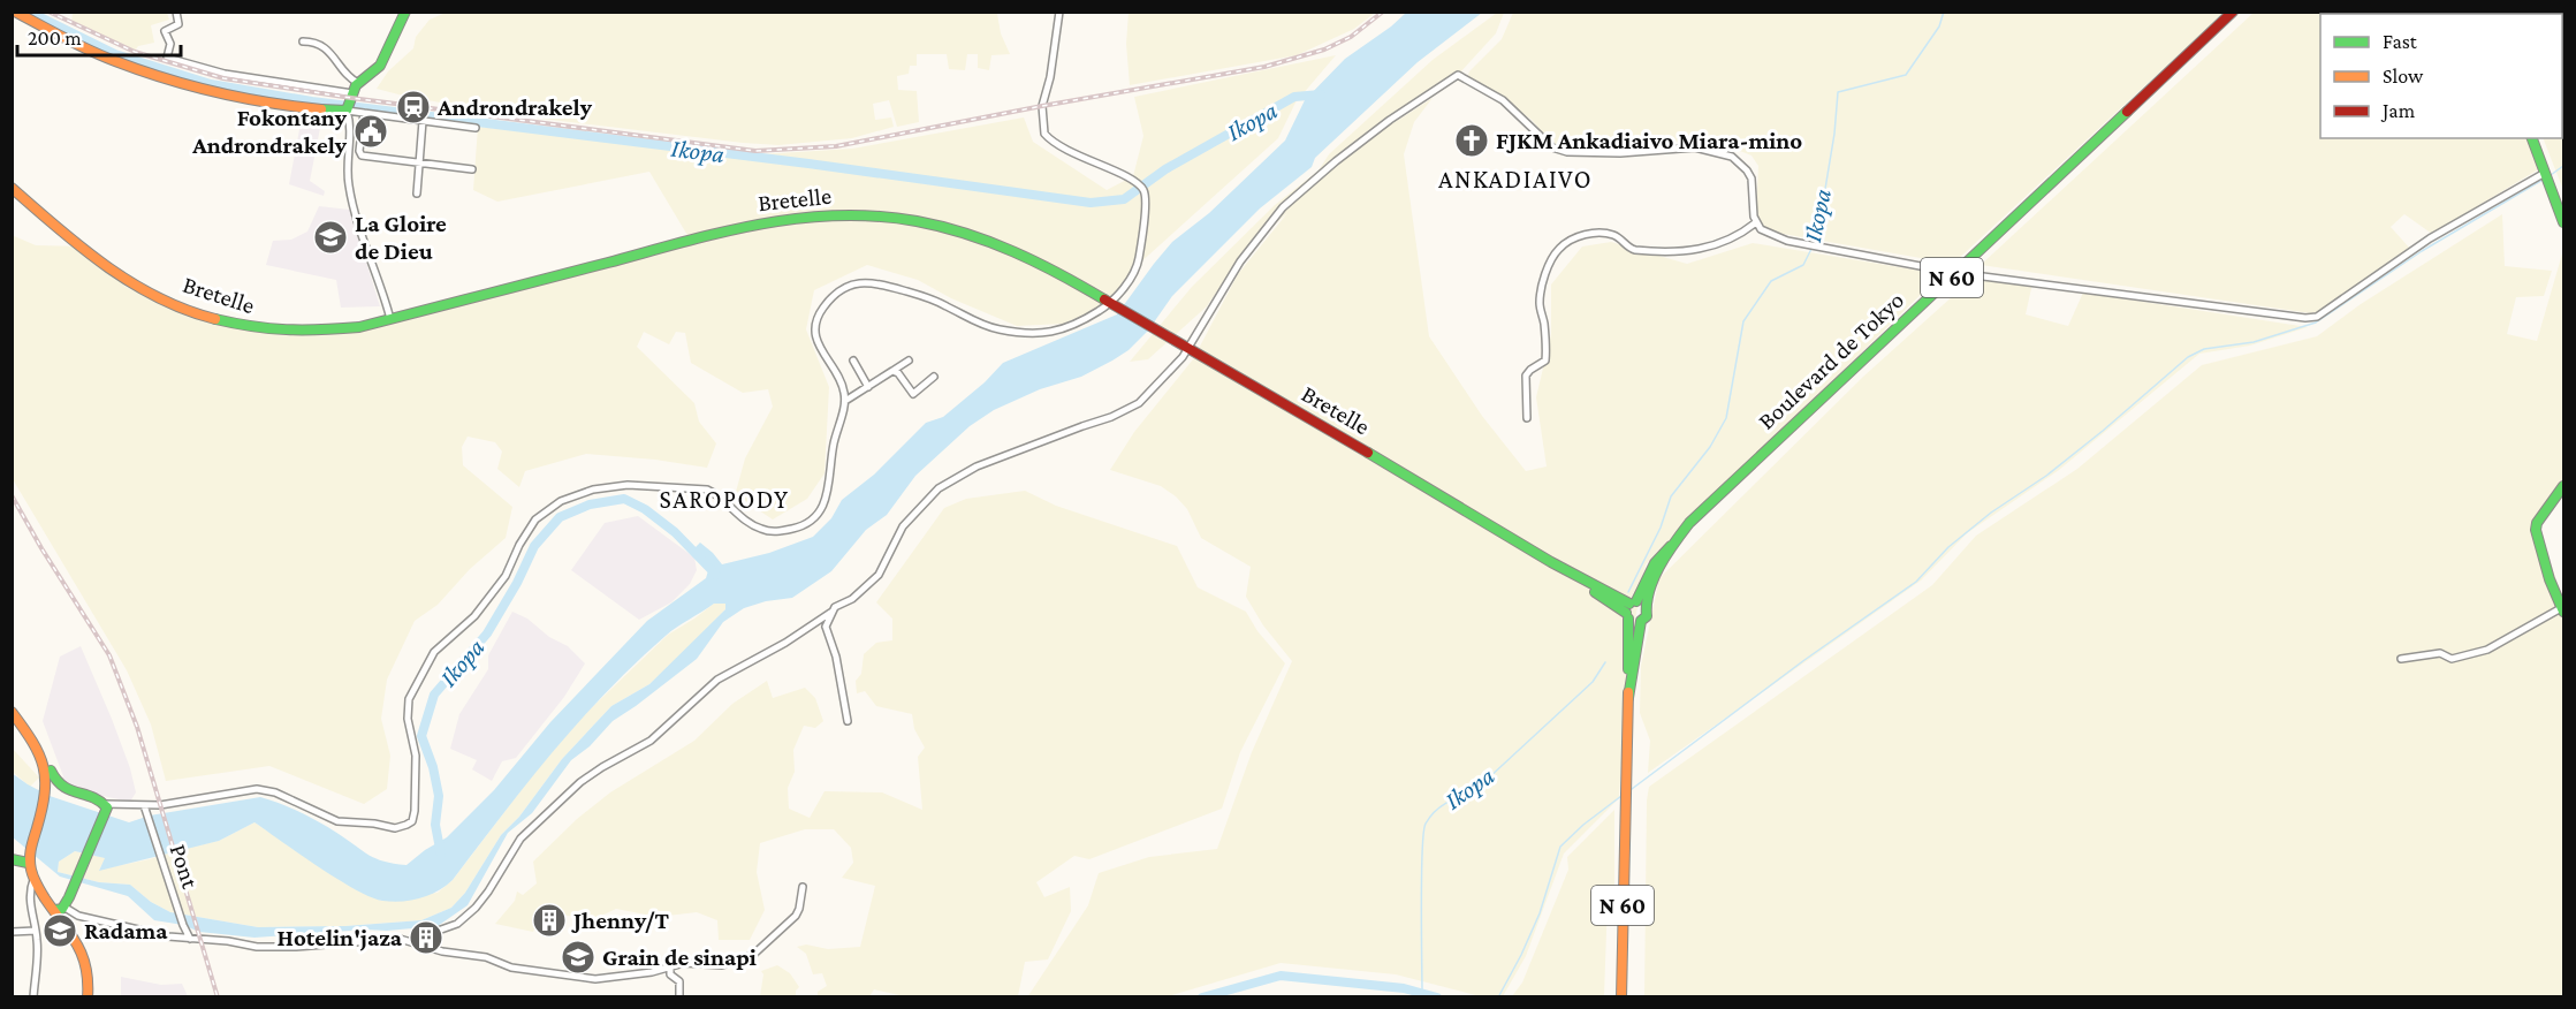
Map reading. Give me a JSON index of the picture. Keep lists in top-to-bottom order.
{
  "streets": {
    "main road": ["Bretelle", "N 60", "Boulevard de Tokyo"],
    "street": ["Pont"]
  },
  "crossings": [
    ["Bretelle", "Boulevard de Tokyo"]
  ],
  "districts": ["ANKADIAIVO", "SAROPODY"],
  "water": ["Ikopa"],
  "places": {
    "station": ["Androndrakely"],
    "public building": ["Fokontany Androndrakely"],
    "church": ["FJKM Ankadiaivo Miara-mino"],
    "school or university": ["La Gloire de Dieu", "Radama", "Grain de sinapi"],
    "building": ["Jhenny/T", "Hotelin'jaza"]
  },
  "legend": ["Fast", "Slow", "Jam"],
  "scale_bar": "200 m"
}
